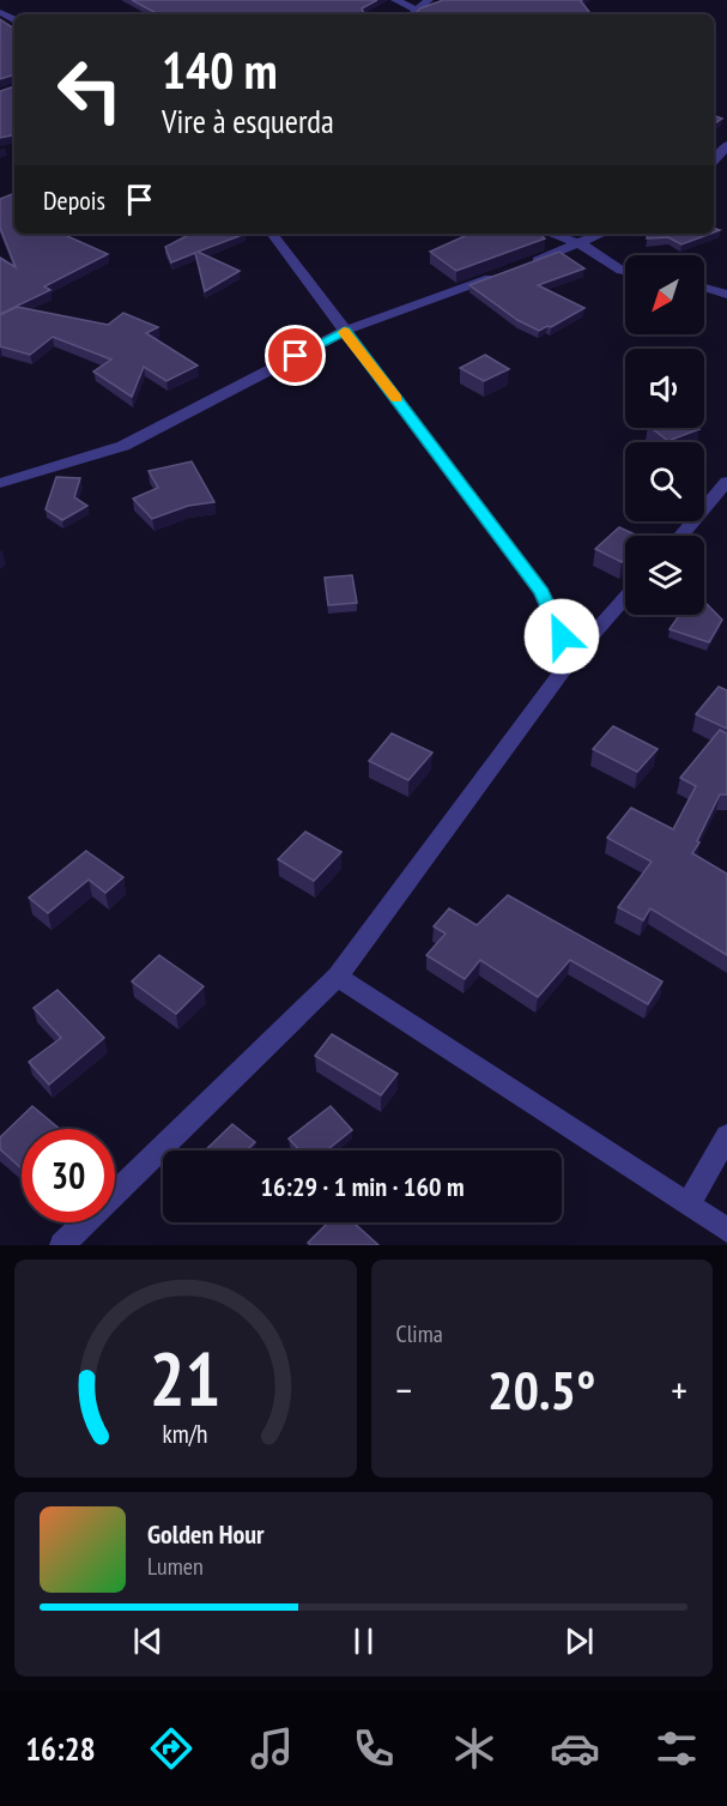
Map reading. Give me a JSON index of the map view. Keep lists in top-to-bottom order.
{
  "north": "bottom left",
  "page": {
    "turn": ["140 m", "Vire à esquerda"],
    "then": "Depois",
    "limit": "30",
    "trip": "16:29 · 1 min · 160 m",
    "tile": "Clima",
    "heat": ["−", "20.5°", "+"],
    "song": ["Golden Hour", "Lumen"],
    "tabs": "16:28",
    "gauge": ["21", "km/h"]
  }
}
